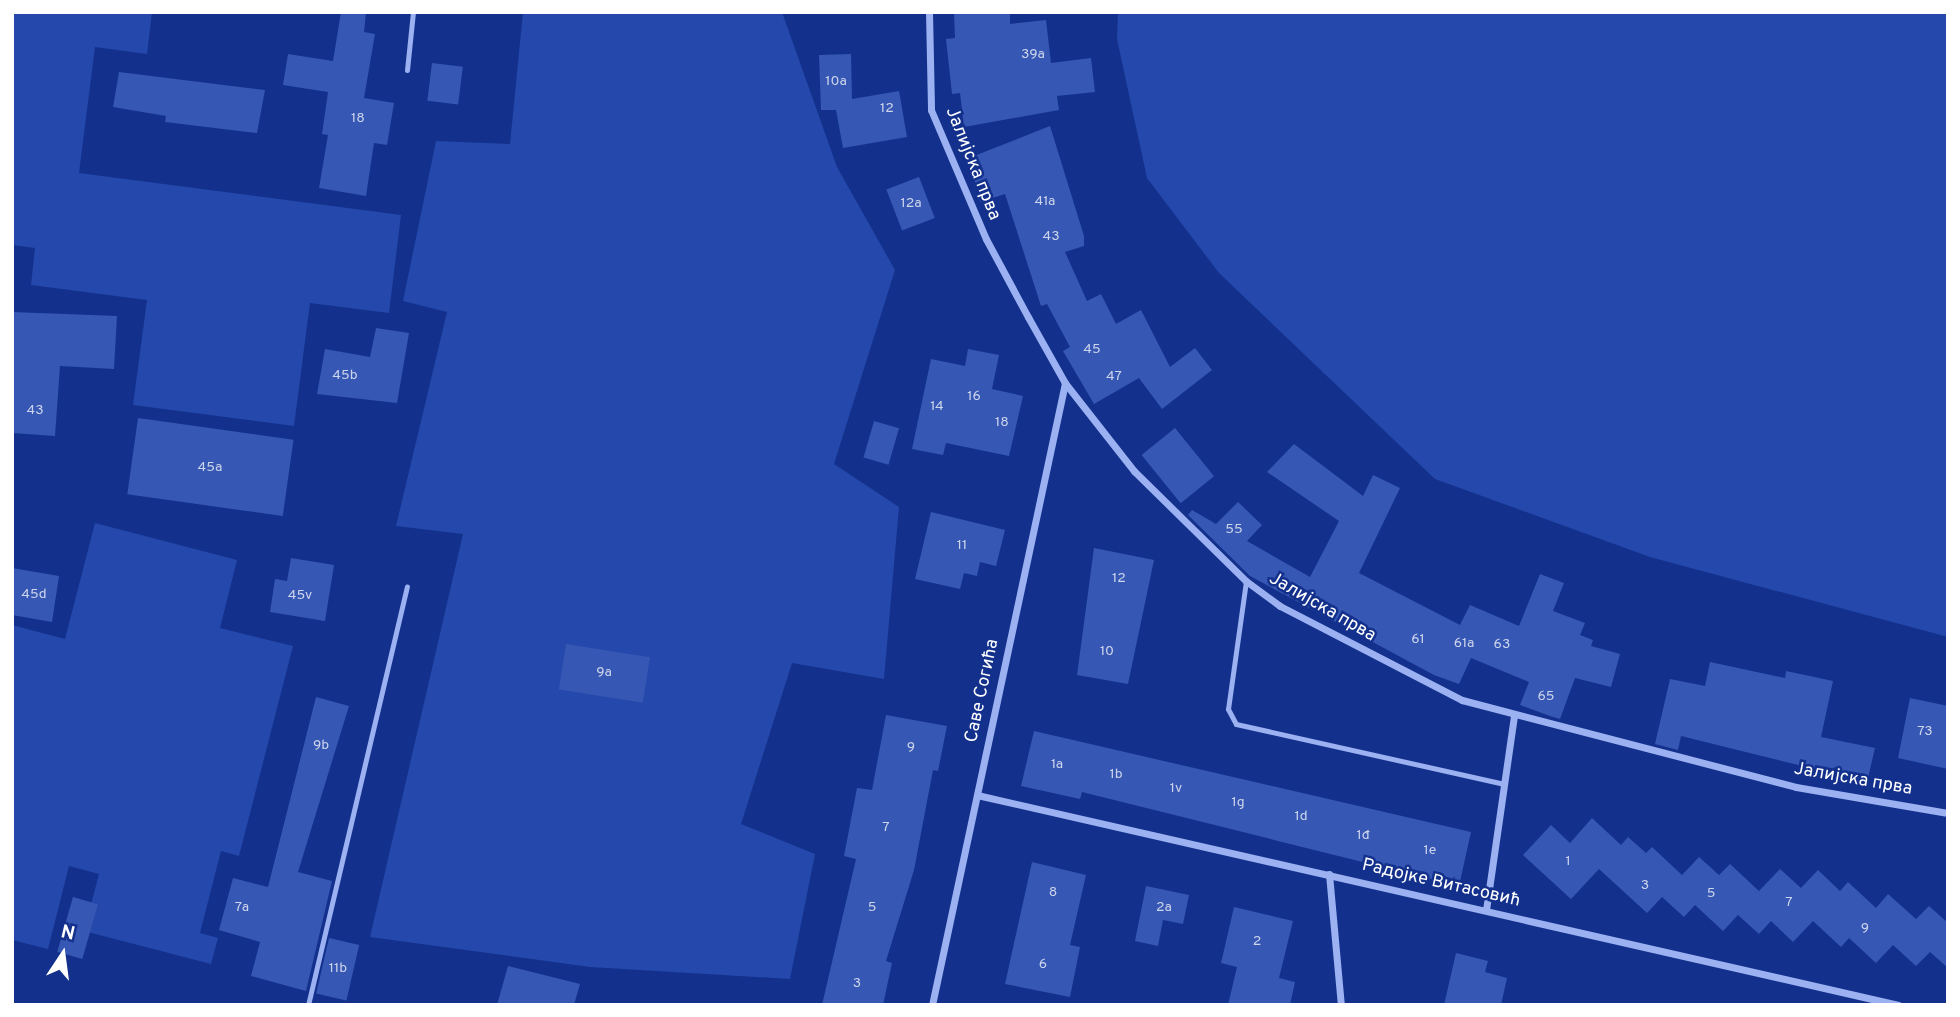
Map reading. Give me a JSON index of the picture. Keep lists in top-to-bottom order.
{
  "streets": {
    "street": ["Јалијска прва", "Саве Согића", "Радојке Витасовић"]
  },
  "crossings": [
    ["Јалијска прва", "Саве Согића"],
    ["Саве Согића", "Радојке Витасовић"]
  ],
  "house_numbers": [
    "39a",
    "10a",
    "12",
    "18",
    "41a",
    "12a",
    "43",
    "45",
    "45b",
    "47",
    "16",
    "14",
    "43",
    "18",
    "45a",
    "55",
    "11",
    "12",
    "45d",
    "45v",
    "61",
    "61a",
    "63",
    "10",
    "9a",
    "65",
    "73",
    "9b",
    "9",
    "1a",
    "1b",
    "1v",
    "1g",
    "1d",
    "7",
    "1đ",
    "1e",
    "1",
    "3",
    "8",
    "5",
    "7",
    "7a",
    "5",
    "2a",
    "9",
    "2",
    "6",
    "11b",
    "3"
  ],
  "north": "top"
}
